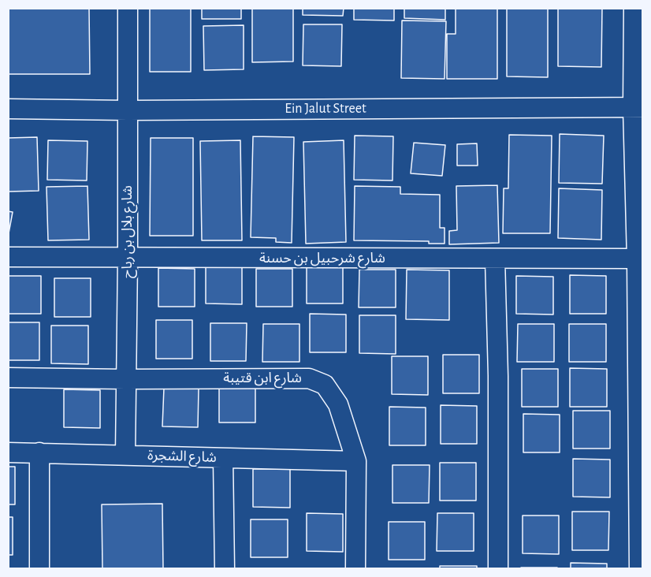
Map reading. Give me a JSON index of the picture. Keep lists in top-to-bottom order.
{
  "streets": {
    "street": [
      "Ein Jalut Street",
      "شارع بلال بن رباح",
      "شارع شرحبيل بن حسنة",
      "شارع ابن قتيبة",
      "شارع الشجرة"
    ]
  },
  "crossings": [
    ["Ein Jalut Street", "شارع بلال بن رباح"],
    ["شارع بلال بن رباح", "شارع شرحبيل بن حسنة"],
    ["شارع بلال بن رباح", "شارع ابن قتيبة"],
    ["شارع بلال بن رباح", "شارع الشجرة"],
    ["شارع ابن قتيبة", "شارع الشجرة"]
  ]
}
